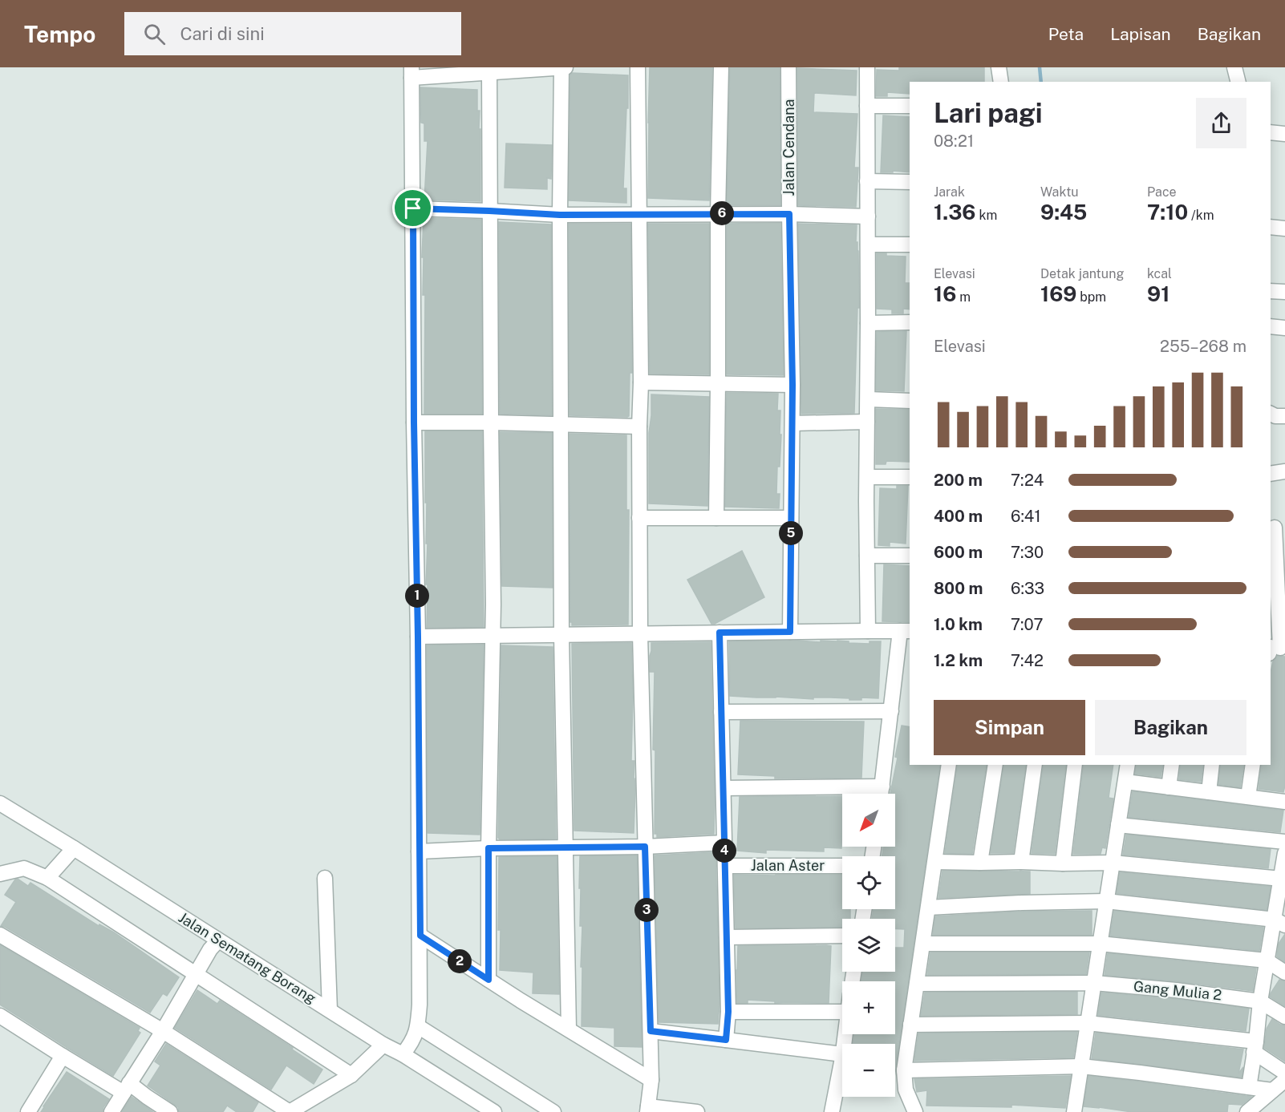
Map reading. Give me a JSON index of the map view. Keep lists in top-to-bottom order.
{
  "streets": {
    "street": [
      "Jalan Cendana",
      "Jalan Aster",
      "Jalan Sematang Borang",
      "Gang Mulia 2"
    ]
  },
  "north": "bottom left",
  "page": {
    "header": "Tempo",
    "search": "Cari di sini",
    "nav": ["Peta", "Lapisan", "Bagikan"],
    "heading": ["Lari pagi", "08:21"],
    "stats": [
      ["Jarak", "1.36 km"],
      ["Waktu", "9:45"],
      ["Pace", "7:10 /km"],
      ["Elevasi", "16 m"],
      ["Detak jantung", "169 bpm"],
      ["kcal", "91"]
    ],
    "pins": [
      "6",
      "5",
      "1",
      "4",
      "3",
      "2"
    ],
    "chart": ["Elevasi", "255–268 m"],
    "list": [
      {
        "name": "200 m",
        "note": "7:24"
      },
      {
        "name": "400 m",
        "note": "6:41"
      },
      {
        "name": "600 m",
        "note": "7:30"
      },
      {
        "name": "800 m",
        "note": "6:33"
      },
      {
        "name": "1.0 km",
        "note": "7:07"
      },
      {
        "name": "1.2 km",
        "note": "7:42"
      }
    ],
    "buttons": ["Simpan", "Bagikan"],
    "map_buttons": ["+", "−"]
  }
}
